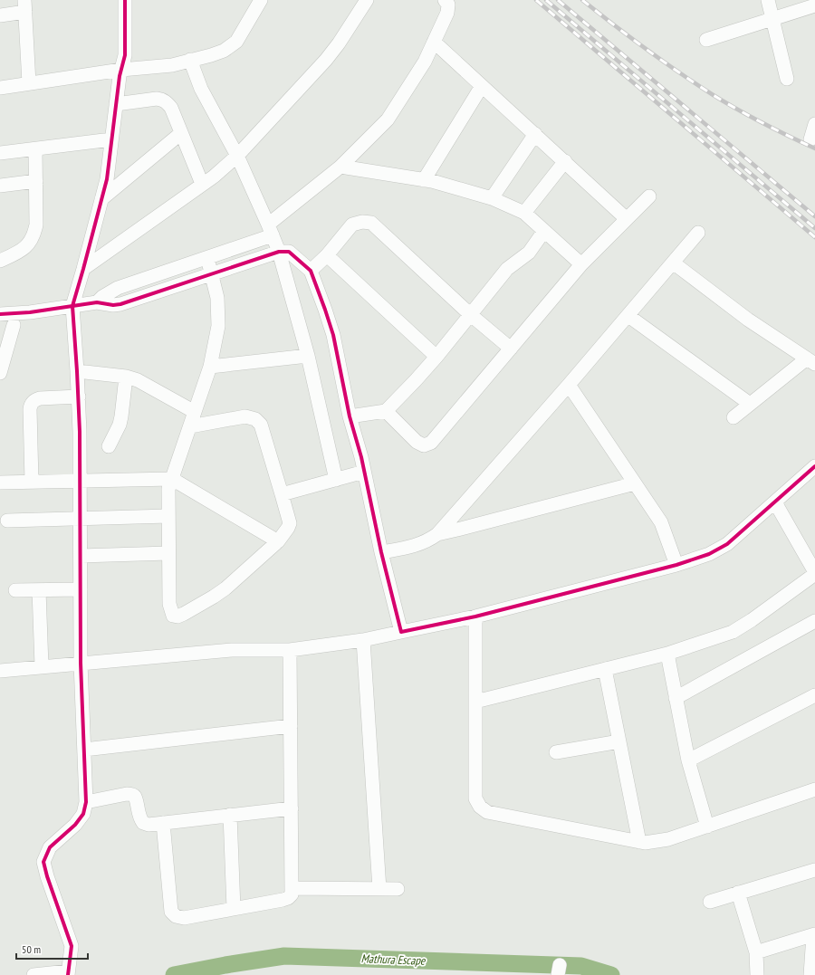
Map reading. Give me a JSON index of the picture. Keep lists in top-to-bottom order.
{
  "water": ["Mathura Escape"],
  "scale_bar": "50 m"
}
